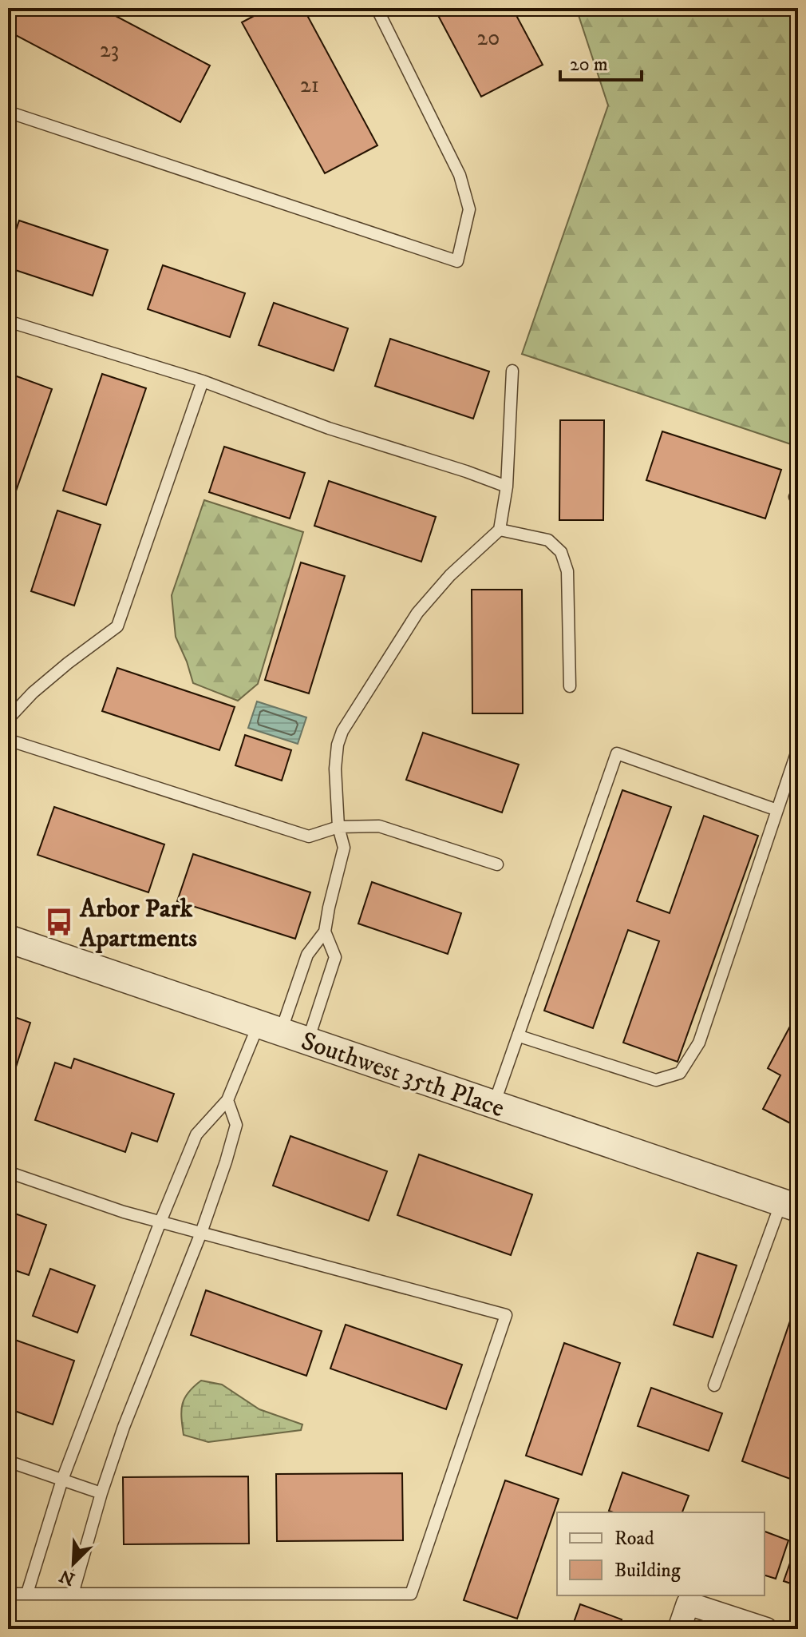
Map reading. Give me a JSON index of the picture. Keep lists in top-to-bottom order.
{
  "streets": {
    "street": ["Southwest 35th Place"]
  },
  "places": {
    "bus stop": ["Arbor Park Apartments"]
  },
  "house_numbers": ["20", "23", "21"],
  "legend": ["Road", "Building"],
  "scale_bar": "20 m",
  "north": "bottom left"
}
